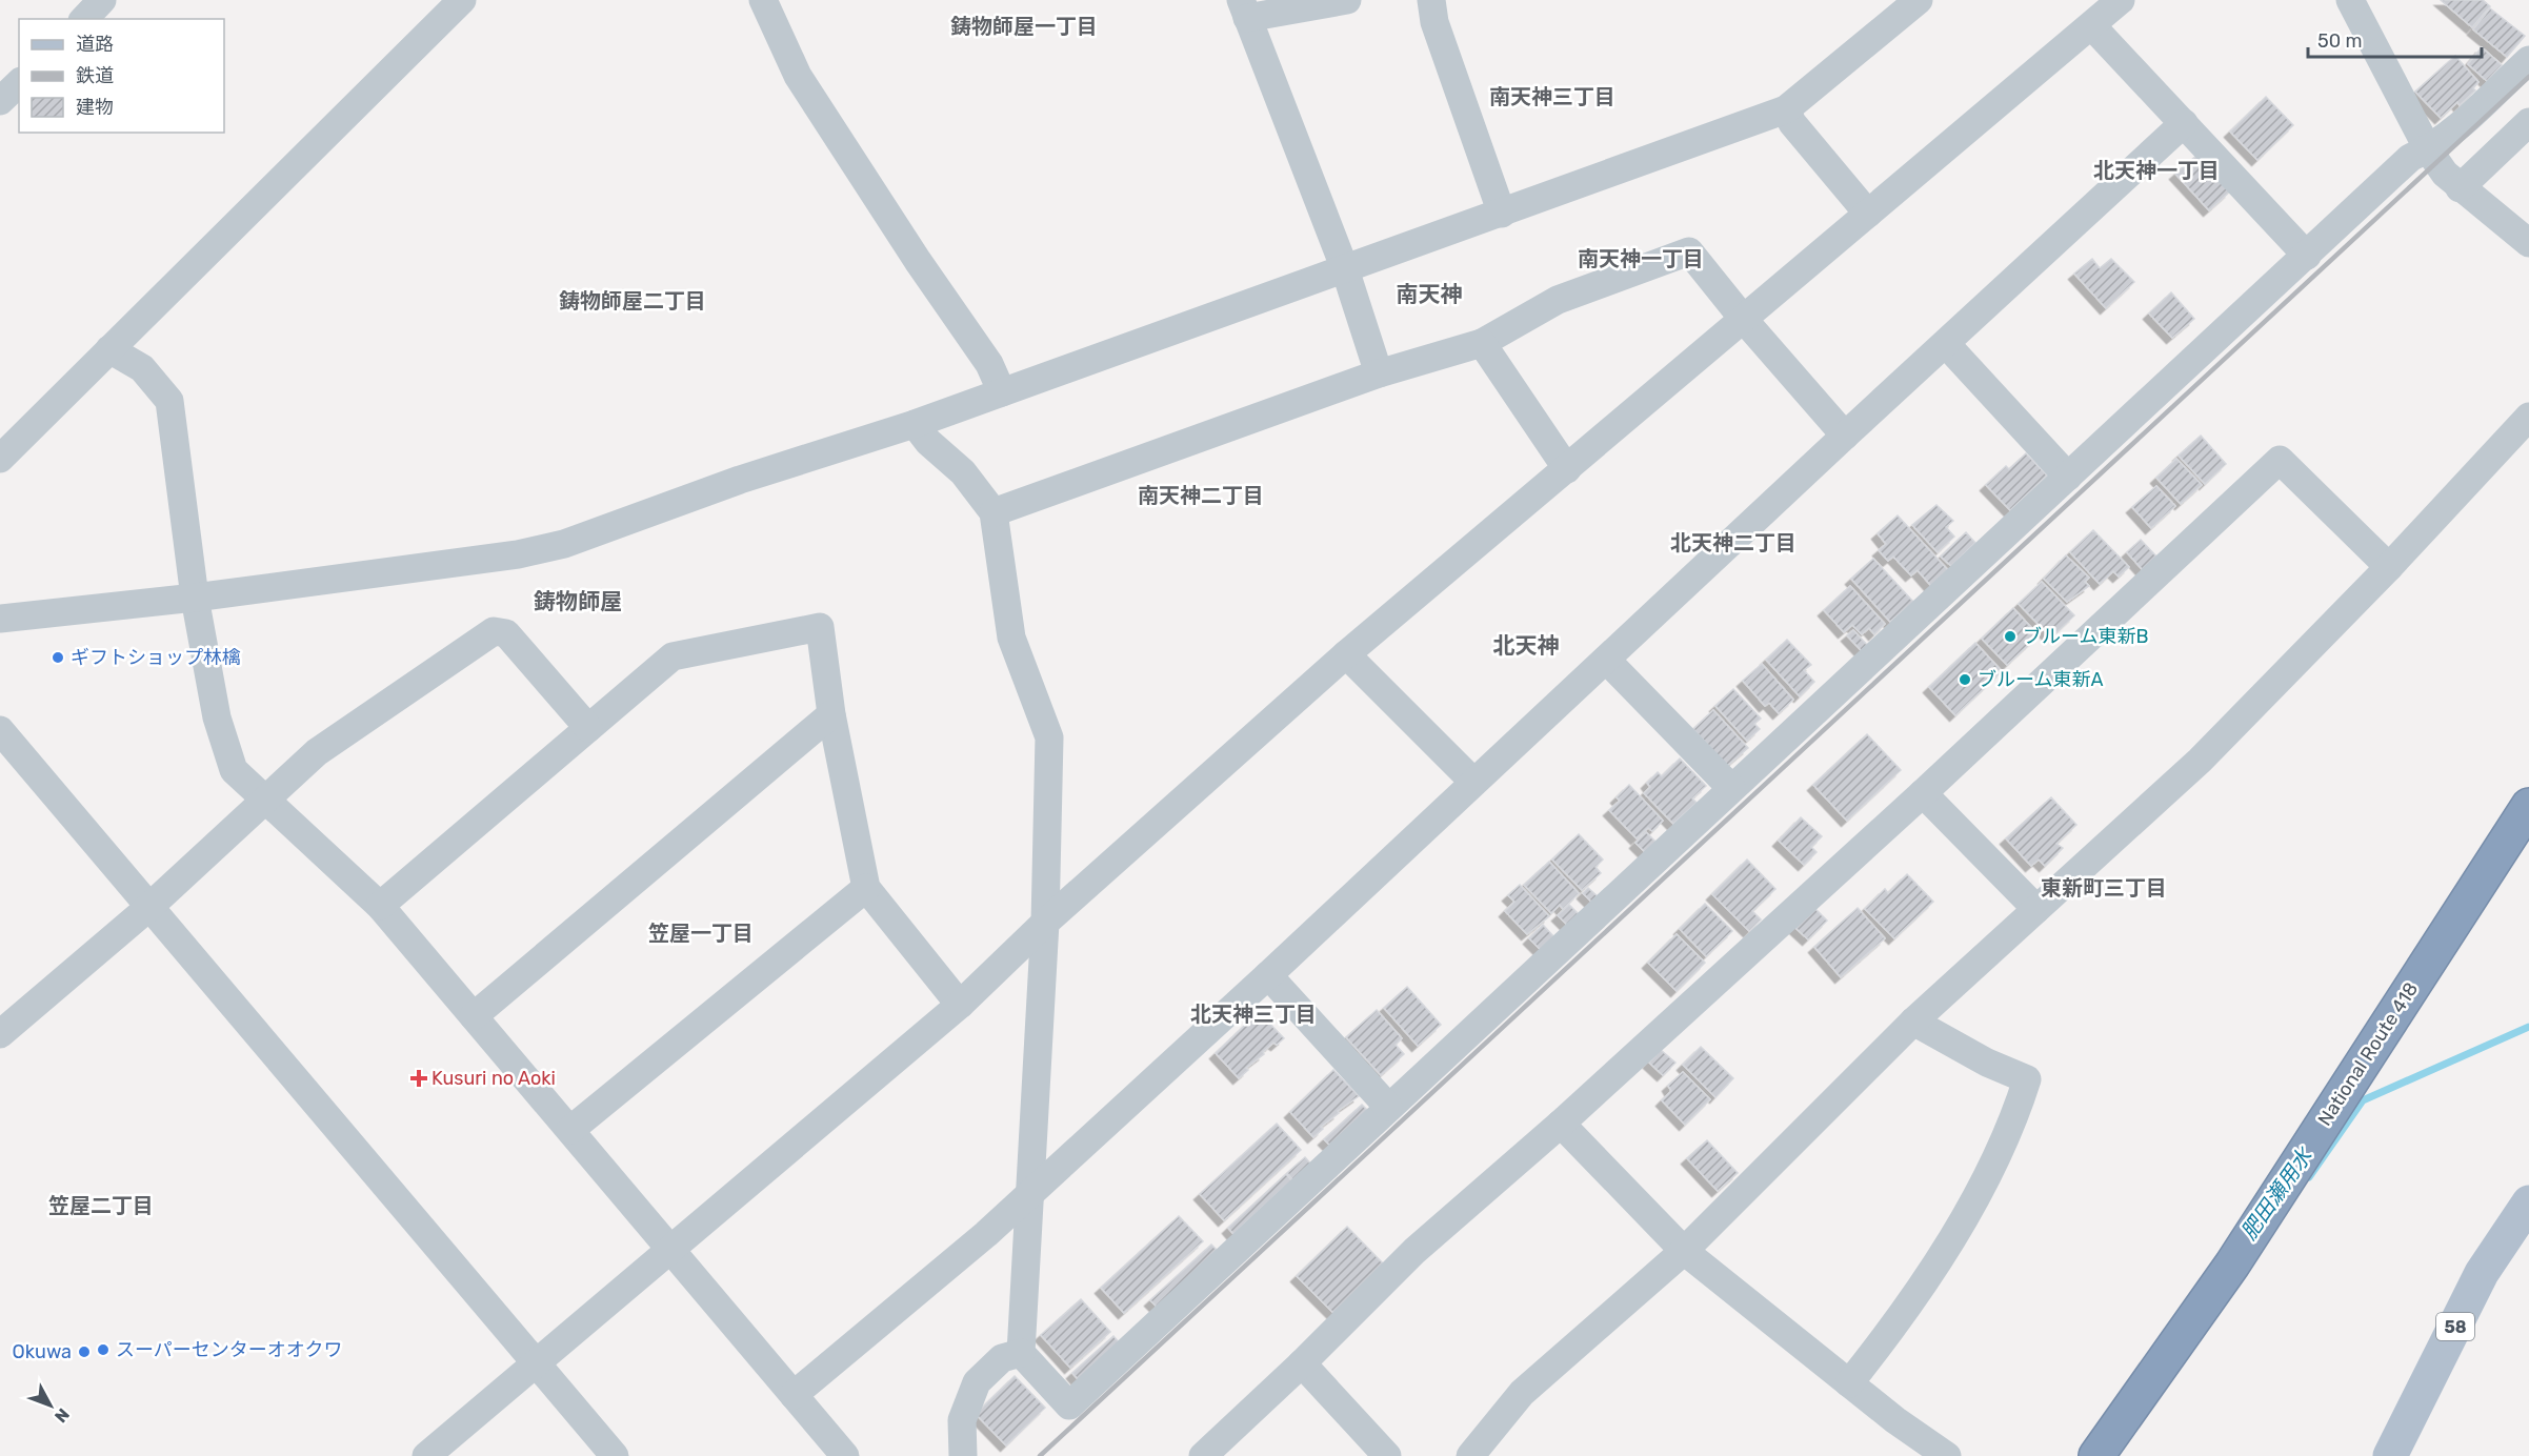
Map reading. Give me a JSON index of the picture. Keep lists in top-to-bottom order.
{
  "streets": {
    "highway": ["National Route 418"],
    "main road": ["58"]
  },
  "districts": [
    "鋳物師屋一丁目",
    "南天神三丁目",
    "北天神一丁目",
    "南天神一丁目",
    "南天神",
    "鋳物師屋二丁目",
    "南天神二丁目",
    "北天神二丁目",
    "鋳物師屋",
    "北天神",
    "東新町三丁目",
    "笠屋一丁目",
    "北天神三丁目",
    "笠屋二丁目"
  ],
  "water": ["肥田瀬用水"],
  "places": {
    "other": [
      "ブルーム東新B",
      "ギフトショップ林檎",
      "ブルーム東新A",
      "スーパーセンターオオクワ",
      "Okuwa"
    ],
    "health": ["Kusuri no Aoki"]
  },
  "legend": ["道路", "鉄道", "建物"],
  "scale_bar": "50 m",
  "north": "bottom right"
}
